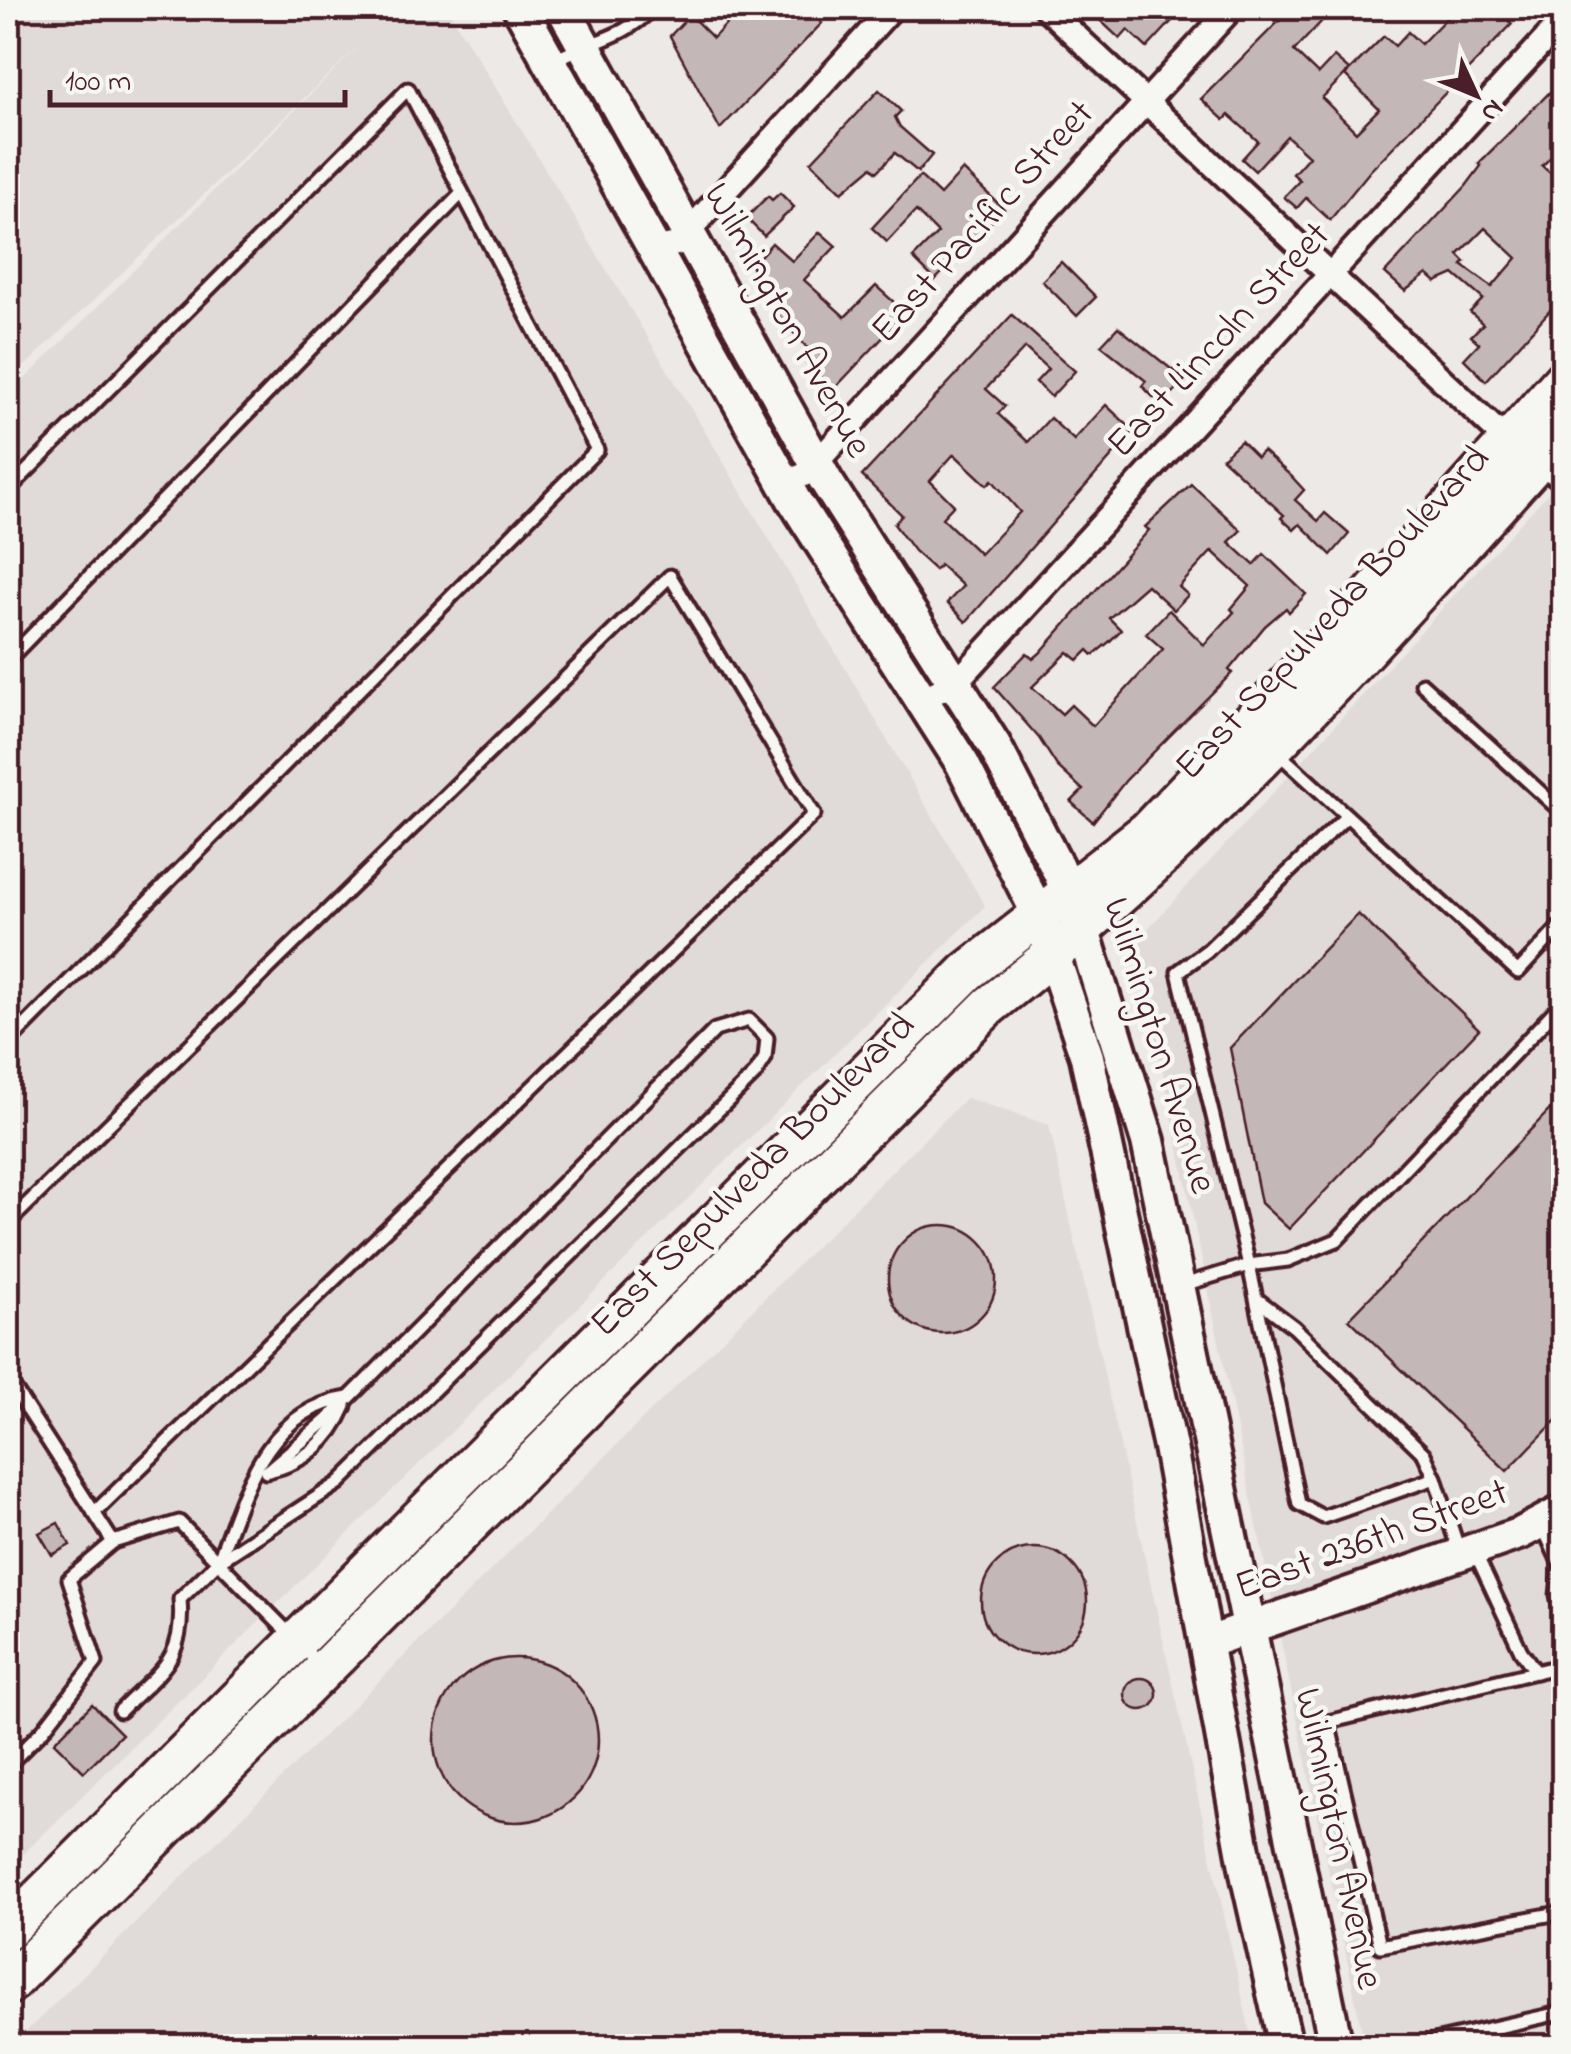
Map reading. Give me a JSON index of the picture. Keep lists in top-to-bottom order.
{
  "streets": {
    "main road": ["Wilmington Avenue", "East Sepulveda Boulevard"],
    "street": ["East Pacific Street", "East Lincoln Street", "East 236th Street"]
  },
  "crossings": [
    ["East Pacific Street", "Wilmington Avenue"],
    ["Wilmington Avenue", "East Lincoln Street"],
    ["Wilmington Avenue", "East Sepulveda Boulevard"],
    ["Wilmington Avenue", "East 236th Street"]
  ],
  "scale_bar": "100 m",
  "north": "bottom right"
}
